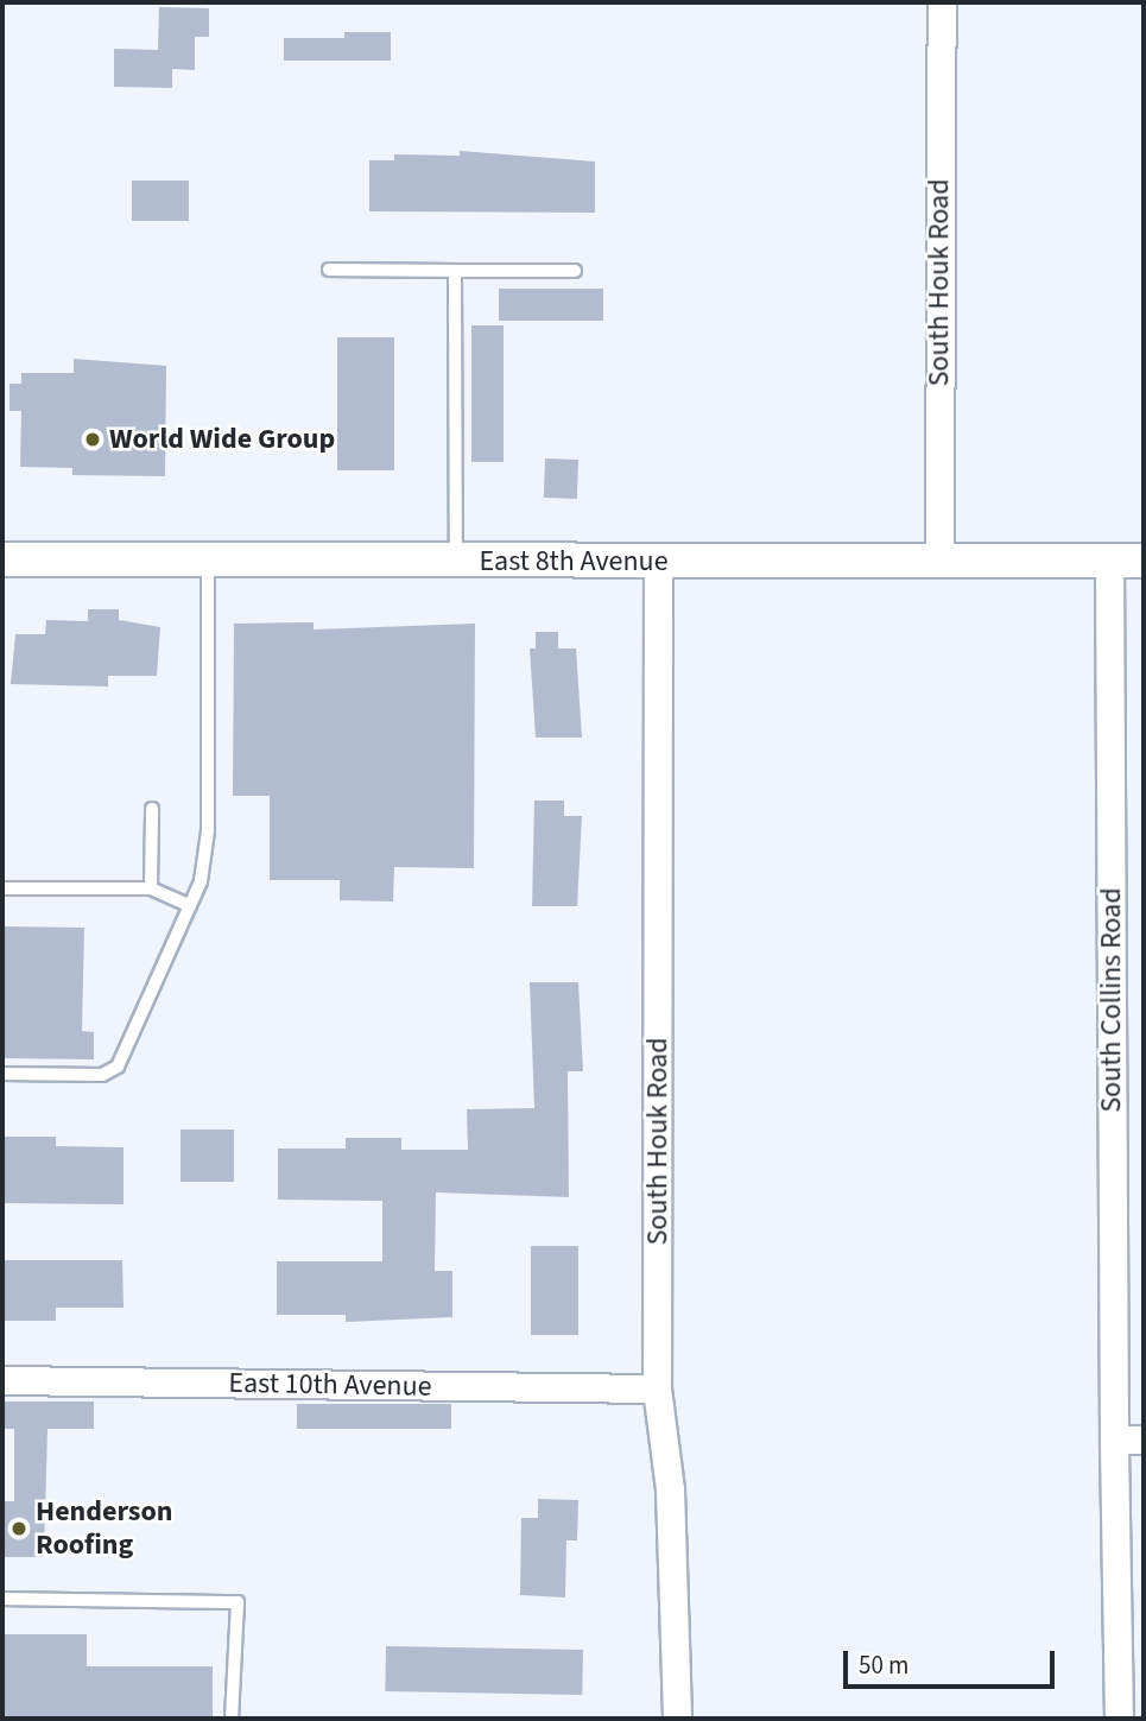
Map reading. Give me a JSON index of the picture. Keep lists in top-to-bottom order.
{
  "streets": {
    "street": [
      "South Houk Road",
      "East 8th Avenue",
      "South Collins Road",
      "East 10th Avenue"
    ]
  },
  "crossings": [
    ["South Houk Road", "East 8th Avenue"],
    ["South Houk Road", "East 10th Avenue"],
    ["East 8th Avenue", "South Collins Road"]
  ],
  "places": ["World Wide Group", "Henderson Roofing"],
  "scale_bar": "50 m"
}
